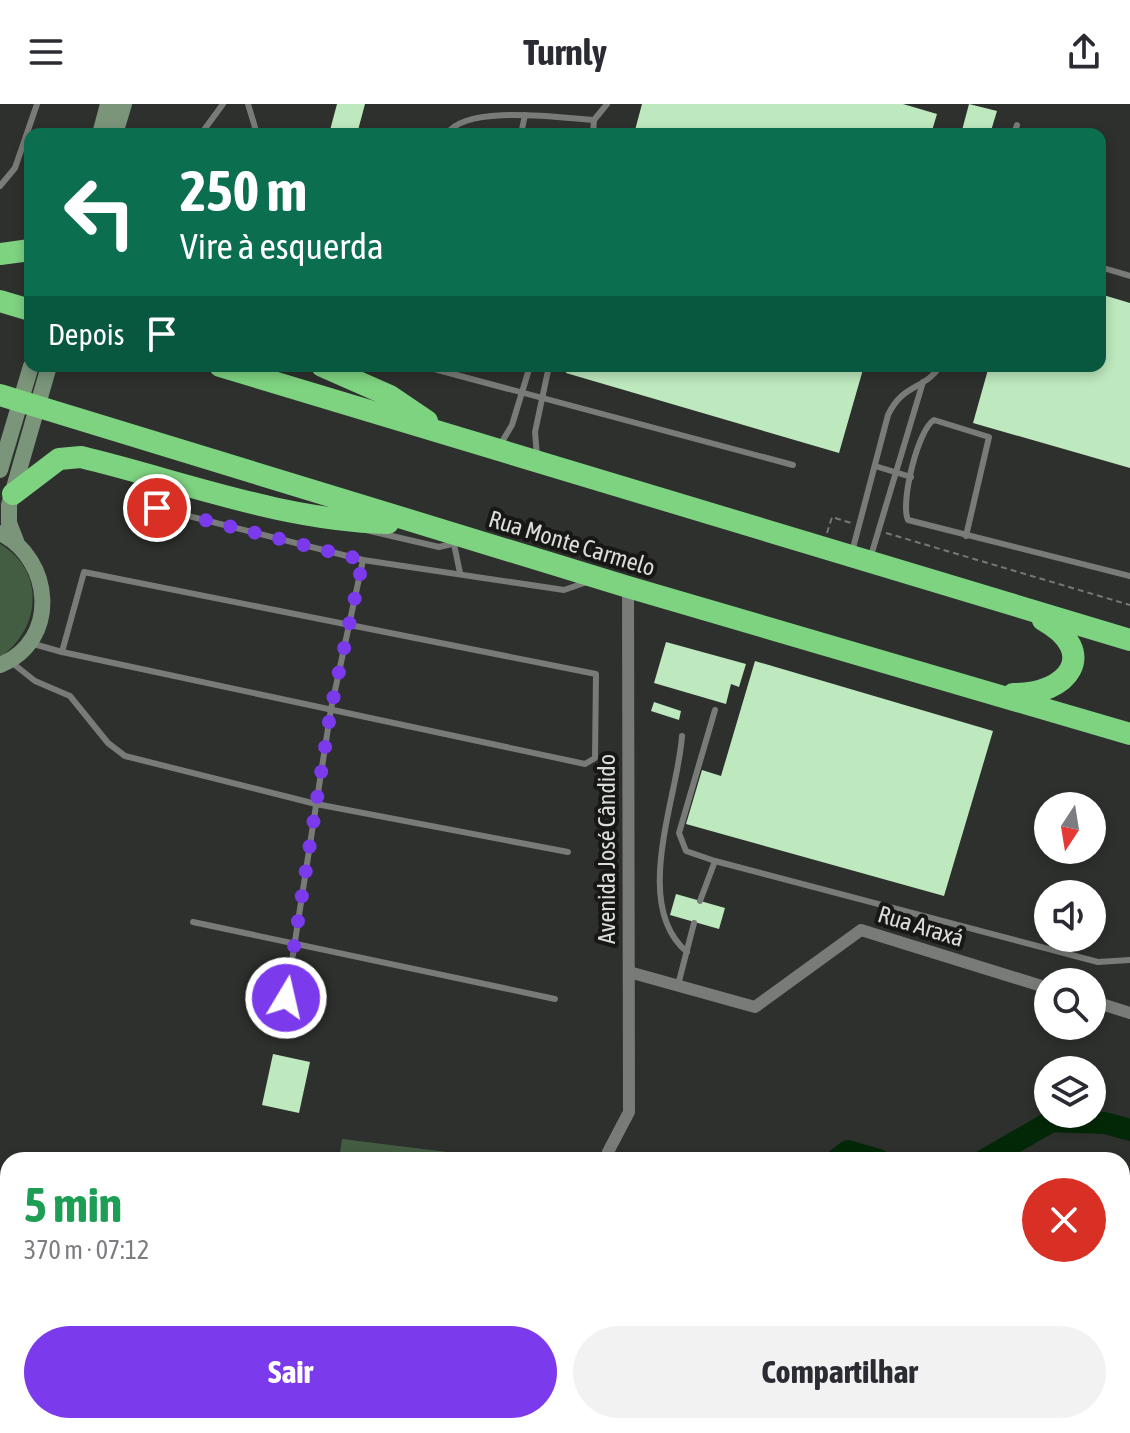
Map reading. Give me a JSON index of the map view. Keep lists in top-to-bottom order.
{
  "streets": {
    "highway": ["Rua Monte Carmelo"],
    "street": ["Avenida José Cândido", "Rua Araxá"]
  },
  "crossings": [
    ["Rua Monte Carmelo", "Avenida José Cândido"]
  ],
  "north": "bottom",
  "page": {
    "header": "Turnly",
    "turn": ["250 m", "Vire à esquerda"],
    "then": "Depois",
    "heading": ["5 min", "370 m · 07:12"],
    "buttons": ["Sair", "Compartilhar"]
  }
}
